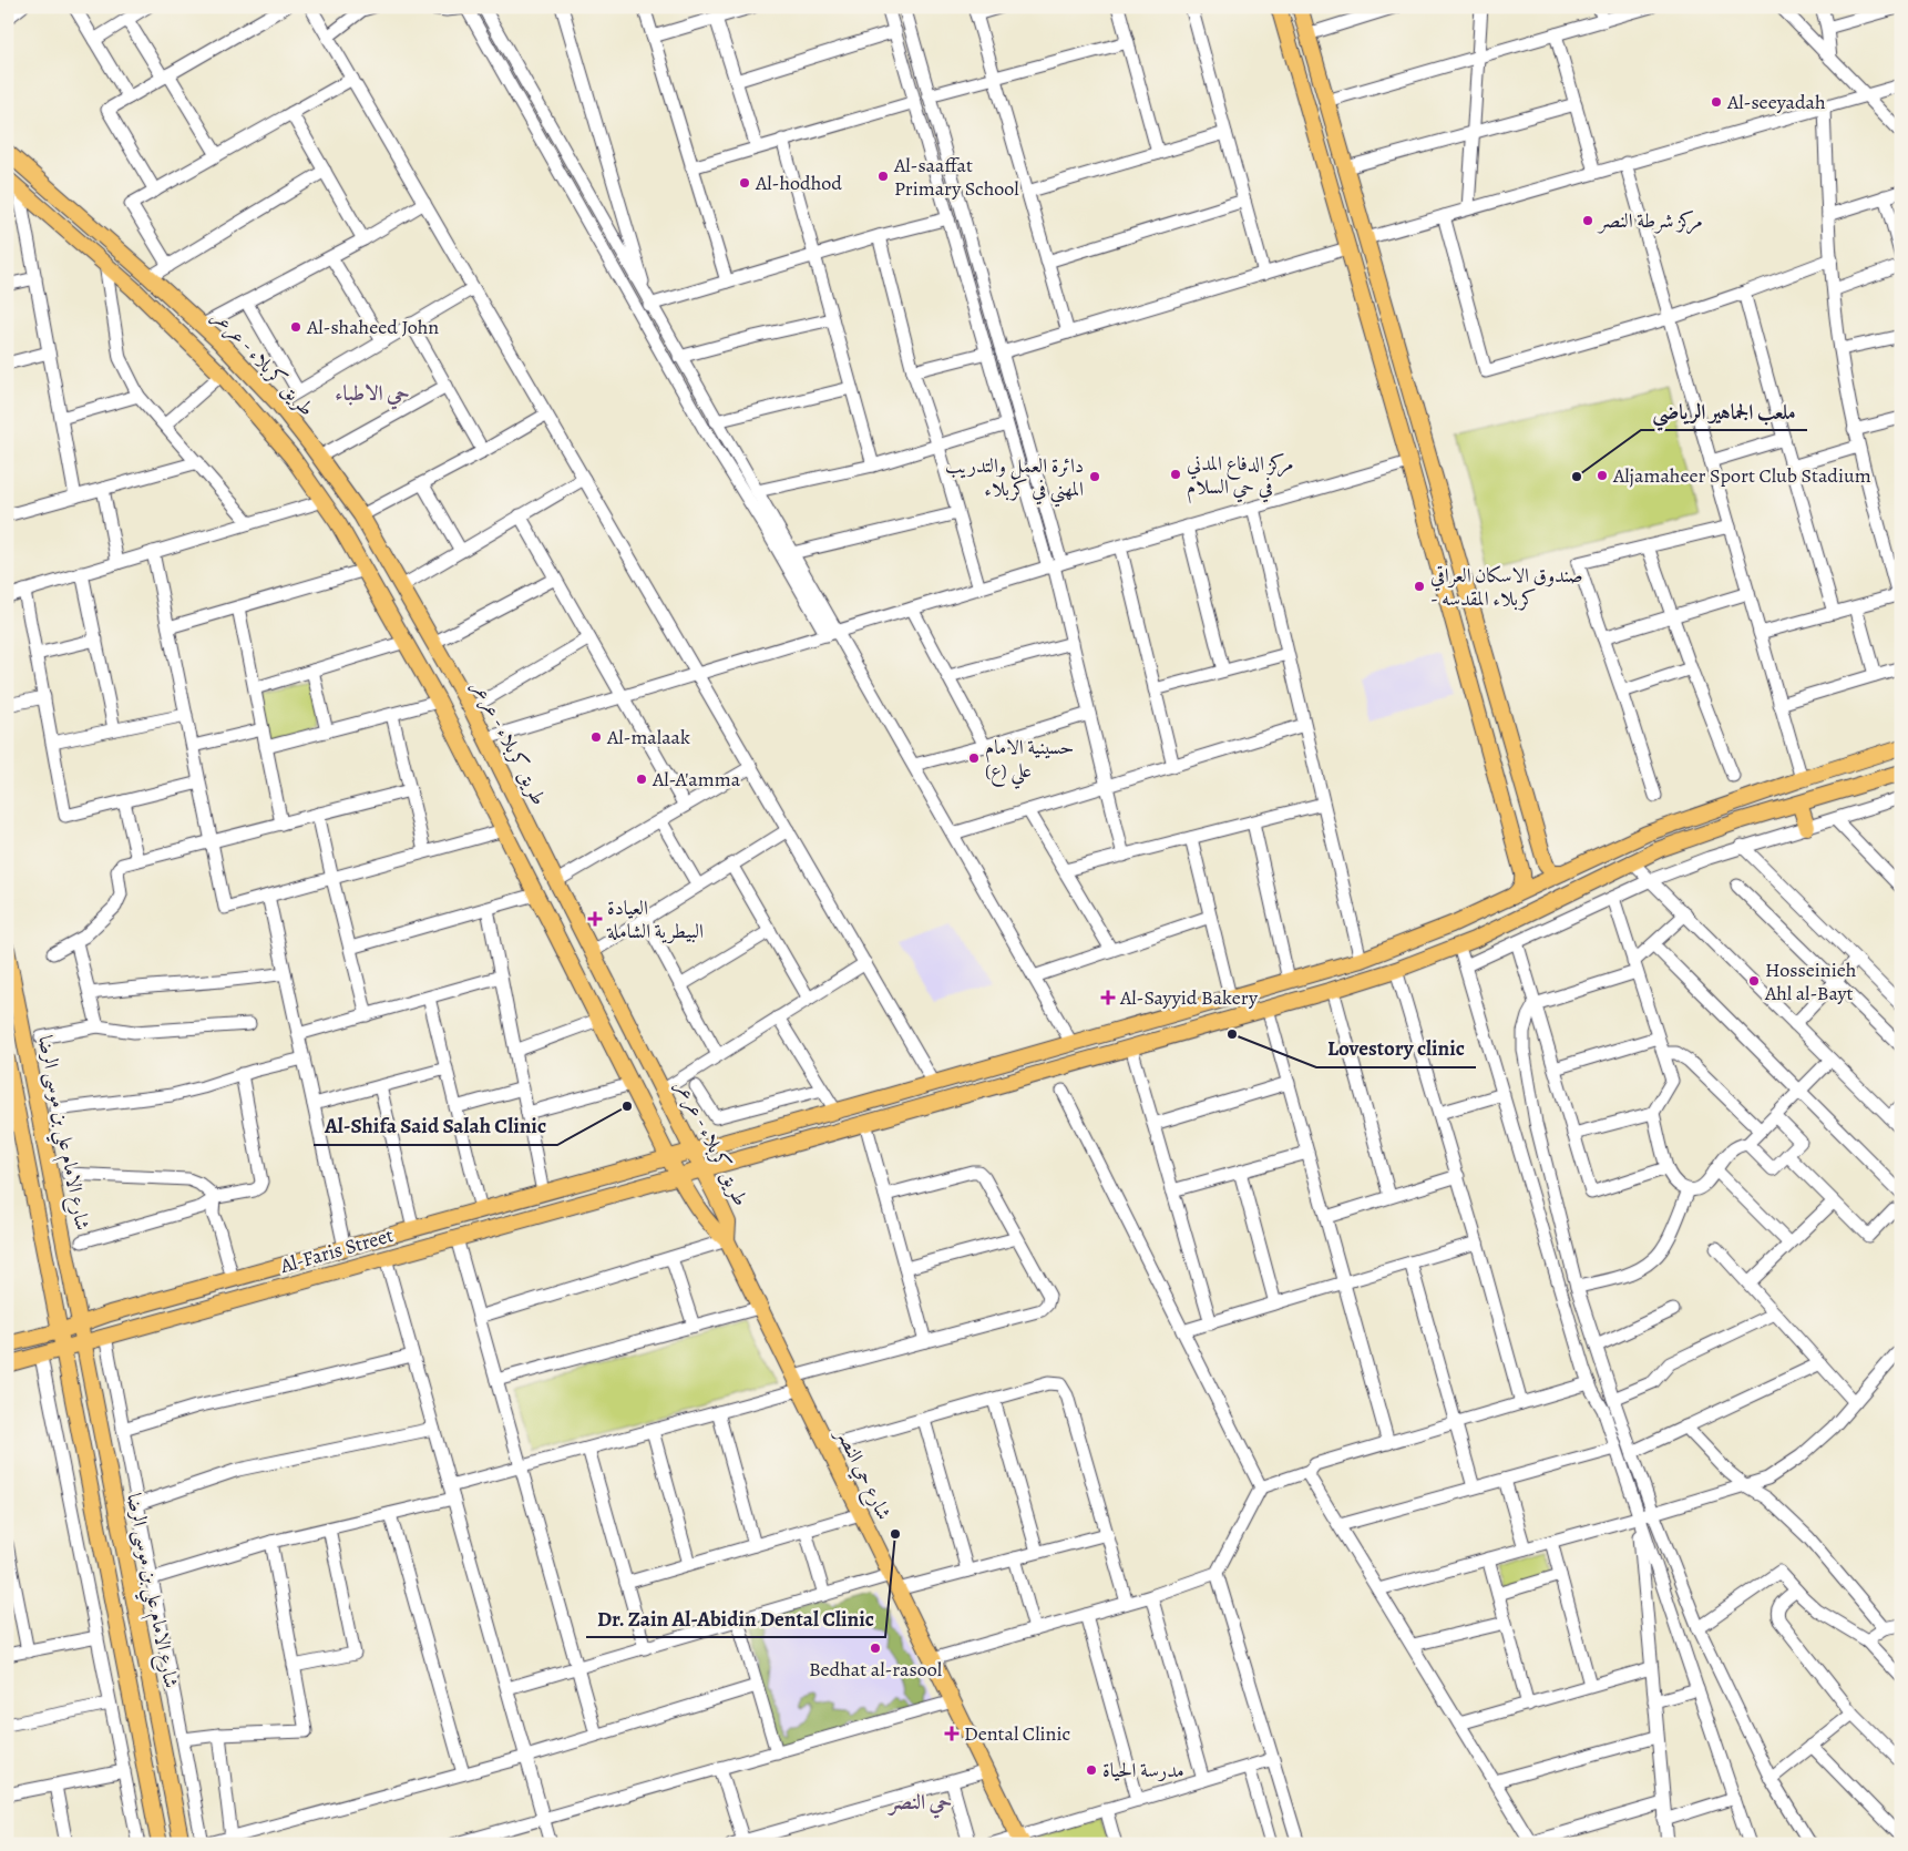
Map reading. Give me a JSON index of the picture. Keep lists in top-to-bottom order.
{
  "streets": {
    "main road": [
      "طريق كربلاء - عرعر",
      "شارع الامام علي بن موسى الرضا",
      "Al-Faris Street",
      "شارع حي النصر"
    ]
  },
  "crossings": [
    ["طريق كربلاء - عرعر", "Al-Faris Street"],
    ["طريق كربلاء - عرعر", "شارع حي النصر"],
    ["شارع الامام علي بن موسى الرضا", "Al-Faris Street"]
  ],
  "districts": ["حي الاطباء", "حي النصر"],
  "places": {
    "other": [
      "Al-seeyadah",
      "Al-saaffat Primary School",
      "Al-hodhod",
      "مركز شرطة النصر",
      "Al-shaheed John",
      "مركز الدفاع المدني في حي السلام",
      "Aljamaheer Sport Club Stadium",
      "دائرة العمل والتدريب المهني في كربلاء",
      "ملعب الجماهير الرياضي",
      "صندوق الاسكان العراقي - كربلاء المقدسه",
      "Al-malaak",
      "حسينية الامام علي (ع)",
      "Al-A'amma",
      "Hosseinieh Ahl al-Bayt",
      "Lovestory clinic",
      "Al-Shifa Said Salah Clinic",
      "Dr. Zain Al-Abidin Dental Clinic",
      "Bedhat al-rasool",
      "مدرسة الحياة"
    ],
    "health": ["العيادة البيطرية الشاملة", "Al-Sayyid Bakery", "Dental Clinic"]
  }
}
